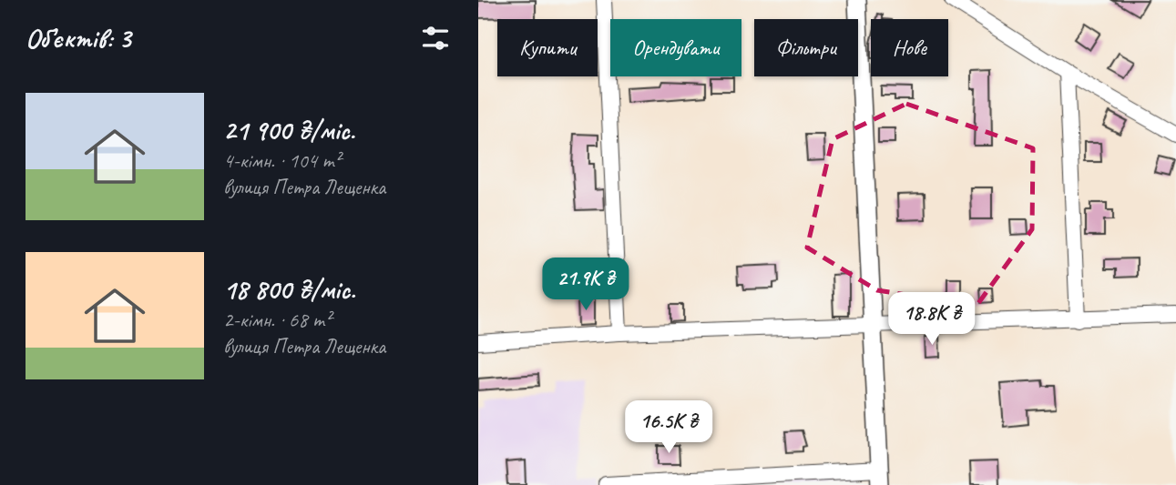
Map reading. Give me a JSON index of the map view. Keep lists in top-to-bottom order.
{
  "page": {
    "heading": "Об’єктів: 3",
    "chip": [
      "Купити",
      "Орендувати",
      "Фільтри",
      "Нове"
    ],
    "list": [
      {
        "name": "21 900 ₴/міс.",
        "note": "4-кімн. · 104 m² · вулиця Петра Лещенка"
      },
      {
        "name": "18 800 ₴/міс.",
        "note": "2-кімн. · 68 m² · вулиця Петра Лещенка"
      }
    ],
    "price": ["21.9K ₴", "18.8K ₴", "16.5K ₴"]
  }
}
